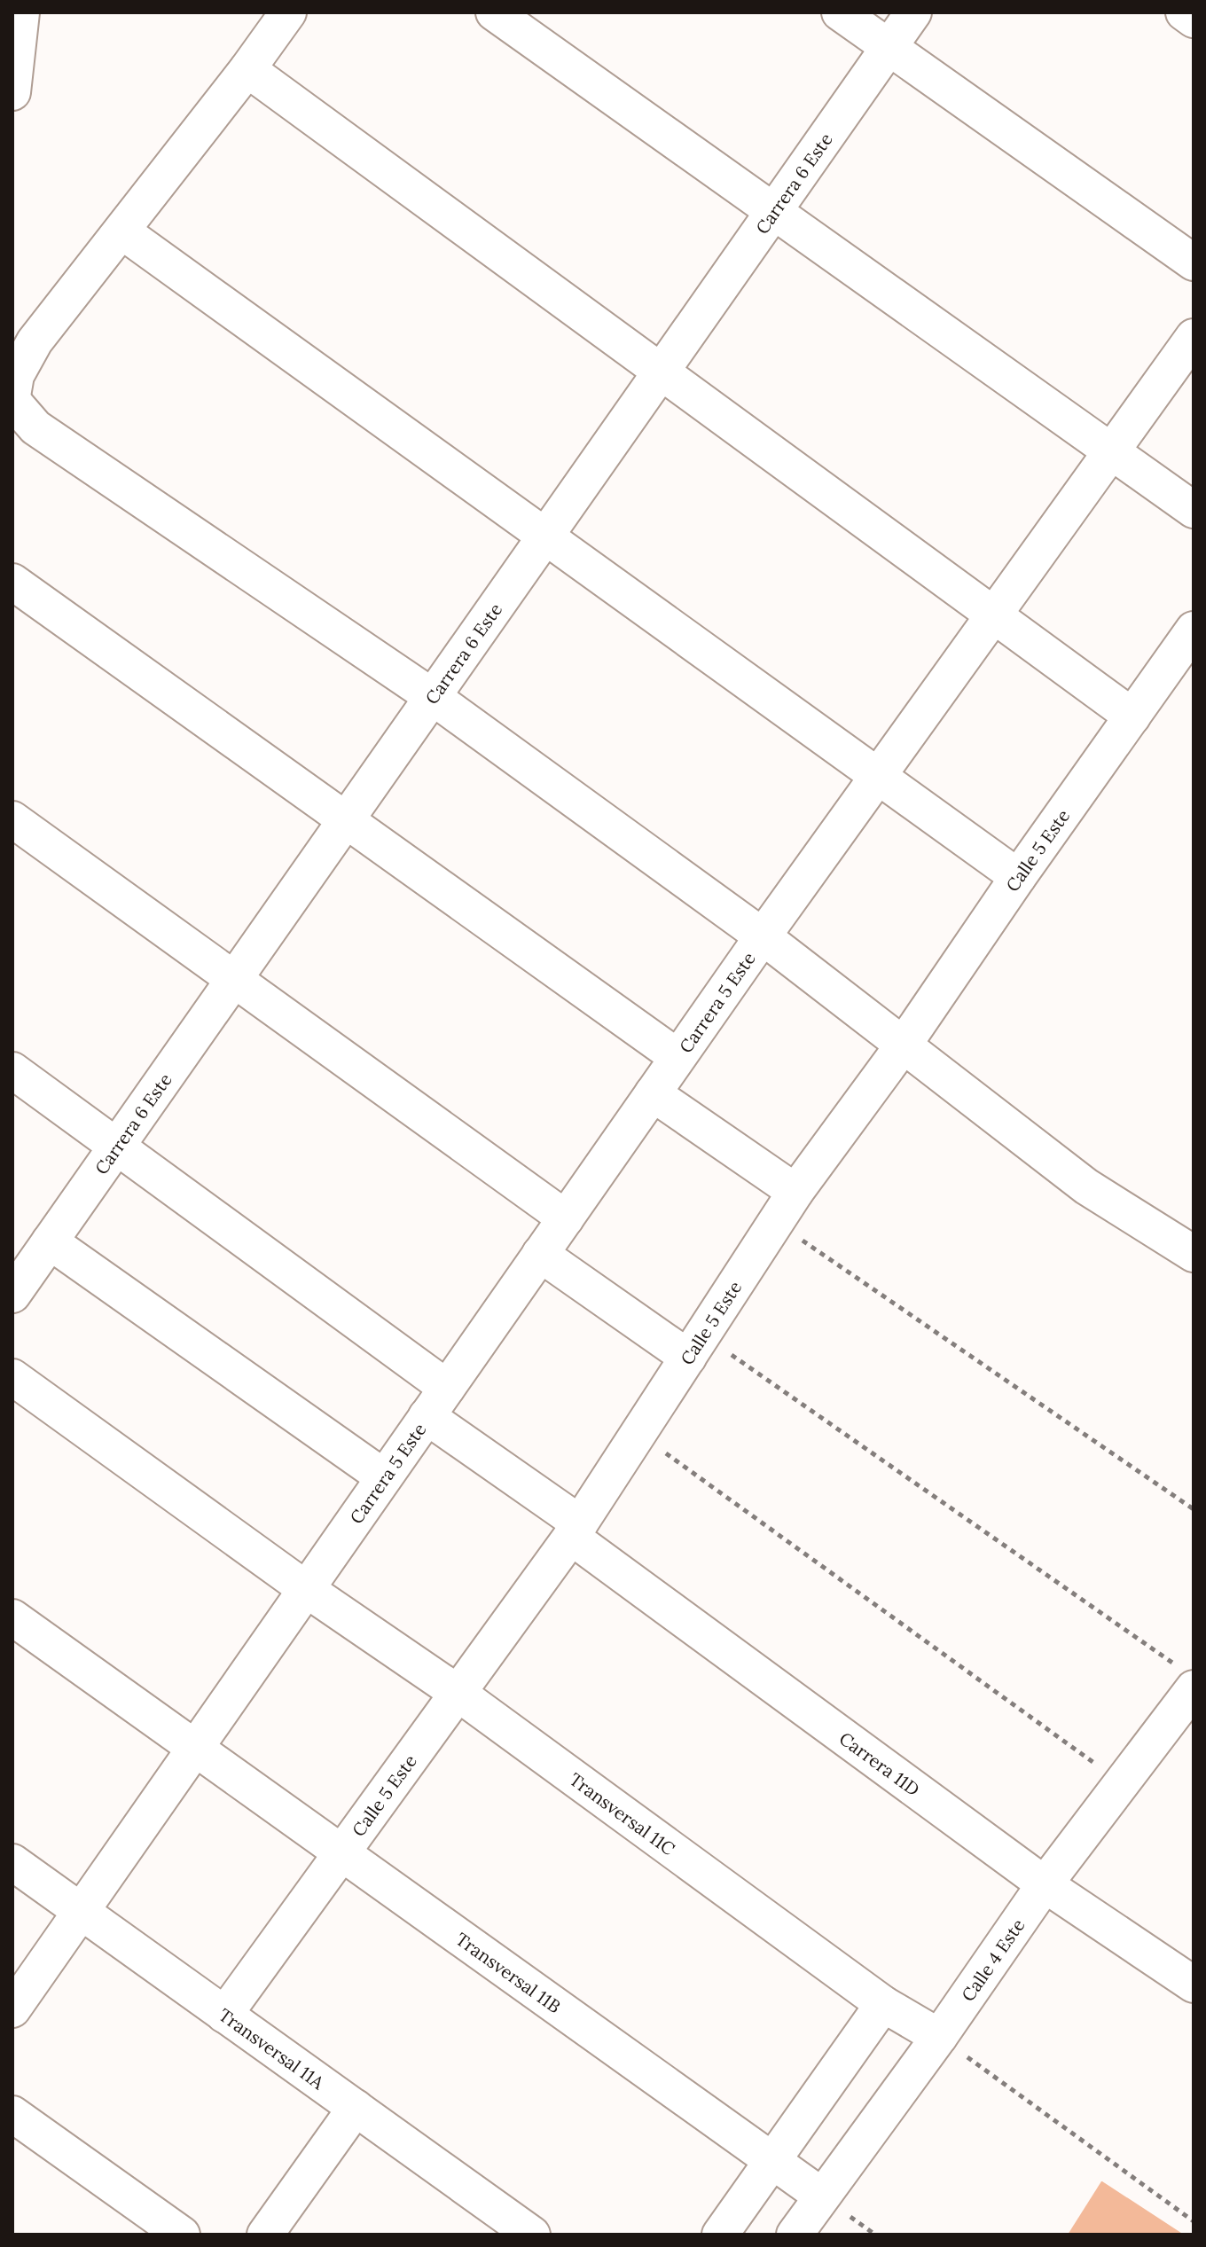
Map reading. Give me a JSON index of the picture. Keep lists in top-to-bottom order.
{
  "streets": {
    "street": [
      "Carrera 6 Este",
      "Calle 5 Este",
      "Carrera 5 Este",
      "Carrera 11D",
      "Transversal 11C",
      "Calle 4 Este",
      "Transversal 11B",
      "Transversal 11A"
    ]
  },
  "crossings": [
    ["Calle 5 Este", "Carrera 11D"],
    ["Calle 5 Este", "Transversal 11C"],
    ["Calle 5 Este", "Transversal 11B"],
    ["Calle 5 Este", "Transversal 11A"],
    ["Carrera 5 Este", "Carrera 11D"],
    ["Carrera 5 Este", "Transversal 11C"],
    ["Carrera 5 Este", "Transversal 11B"],
    ["Carrera 5 Este", "Transversal 11A"],
    ["Carrera 11D", "Calle 4 Este"],
    ["Transversal 11C", "Calle 4 Este"],
    ["Calle 4 Este", "Transversal 11B"]
  ]
}
